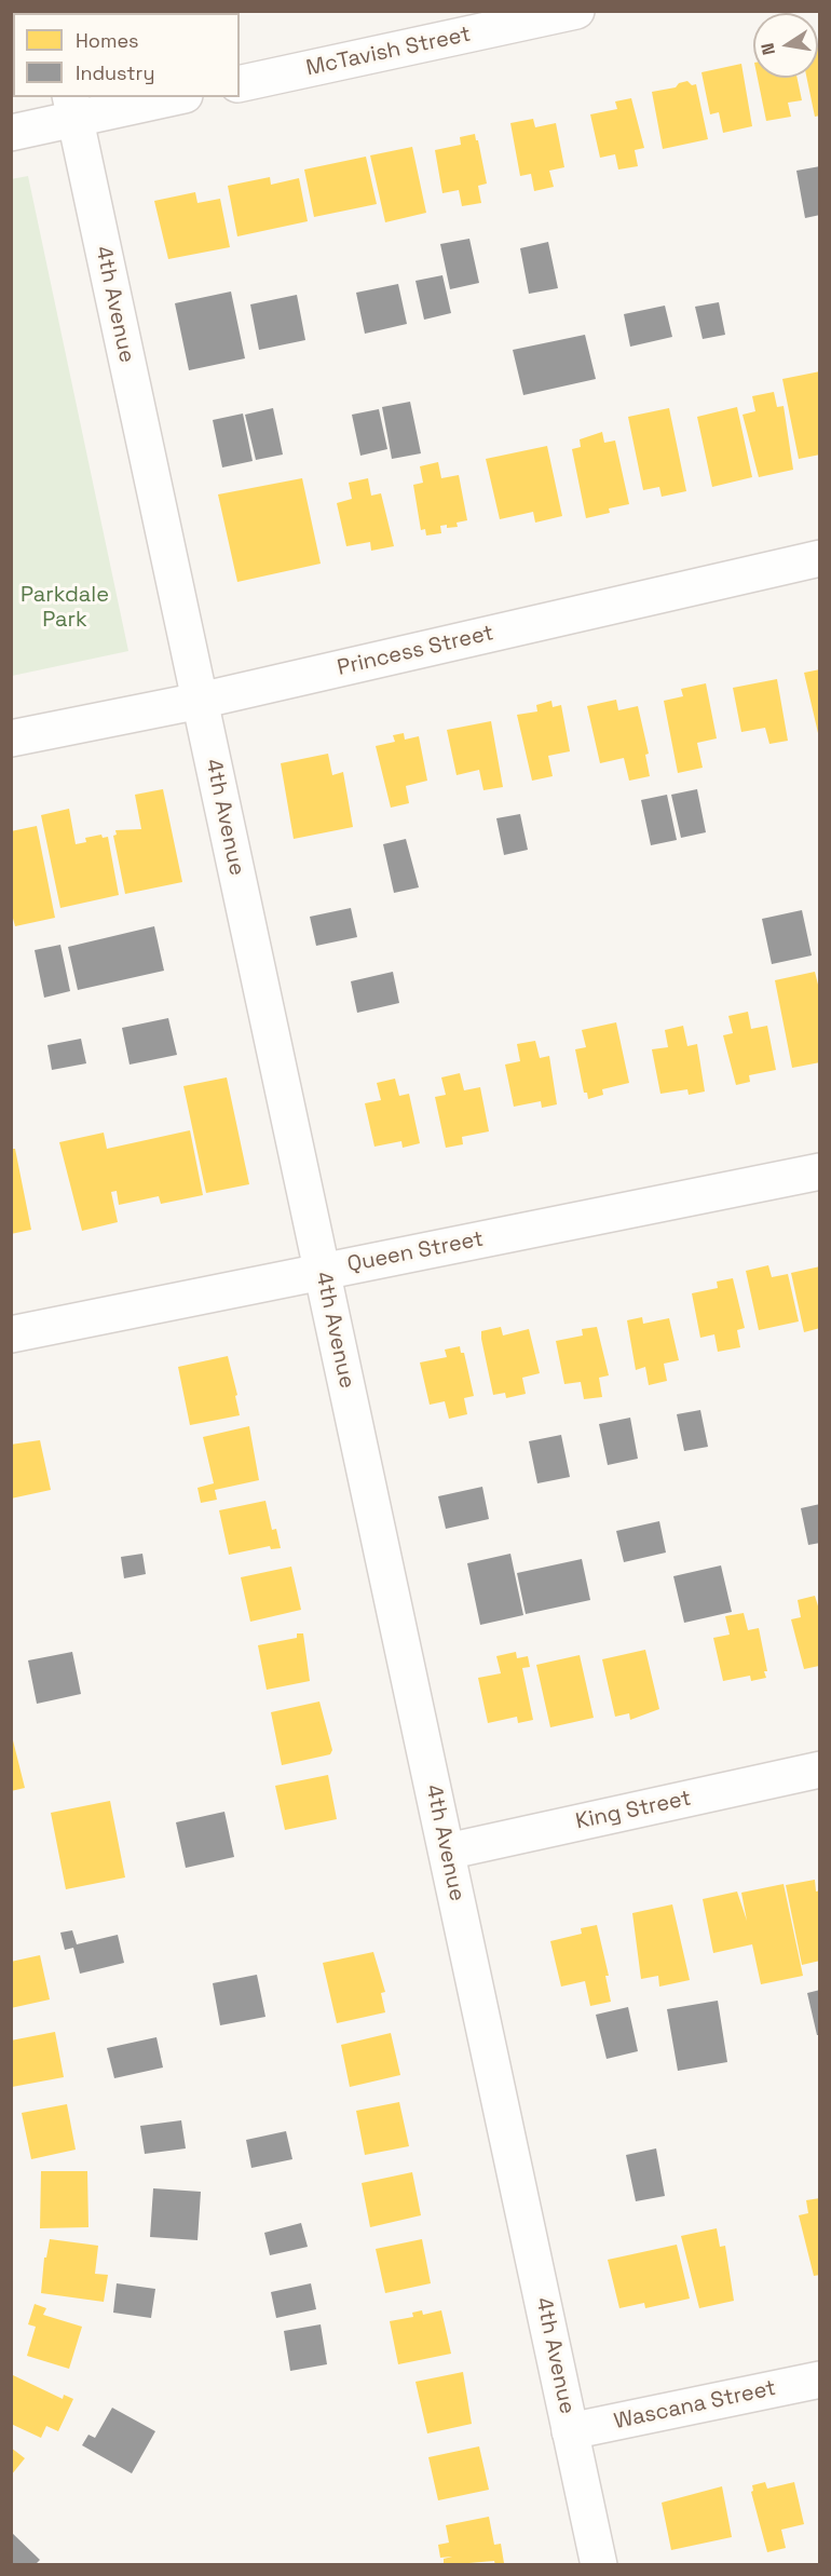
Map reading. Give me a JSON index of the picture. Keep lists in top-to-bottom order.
{
  "streets": {
    "street": [
      "McTavish Street",
      "4th Avenue",
      "Princess Street",
      "Queen Street",
      "King Street",
      "Wascana Street"
    ]
  },
  "crossings": [
    ["4th Avenue", "Princess Street"],
    ["4th Avenue", "Queen Street"],
    ["4th Avenue", "King Street"],
    ["4th Avenue", "Wascana Street"]
  ],
  "parks": ["Parkdale Park"],
  "legend": ["Homes", "Industry"],
  "north": "left"
}
